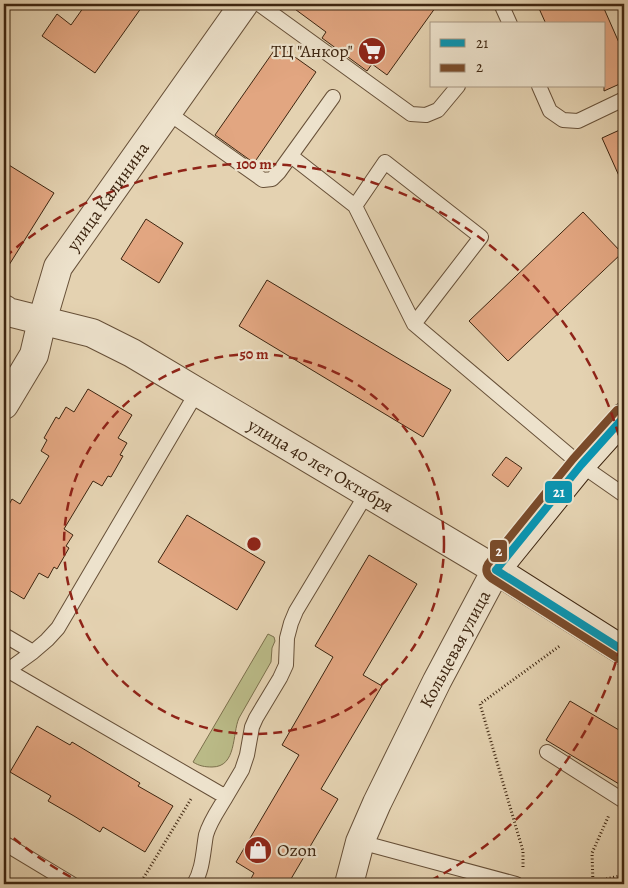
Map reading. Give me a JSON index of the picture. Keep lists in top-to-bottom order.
{
  "streets": {
    "street": ["улица Калинина", "улица 40 лет Октября", "Кольцевая улица"]
  },
  "crossings": [
    ["улица Калинина", "улица 40 лет Октября"],
    ["улица 40 лет Октября", "Кольцевая улица"]
  ],
  "places": {
    "supermarket": ["ТЦ \"Анкор\""],
    "shop": ["Ozon"]
  },
  "lines": ["transit line 2", "transit line 21"],
  "legend": ["21", "2"],
  "rings": ["100 m", "50 m"]
}
